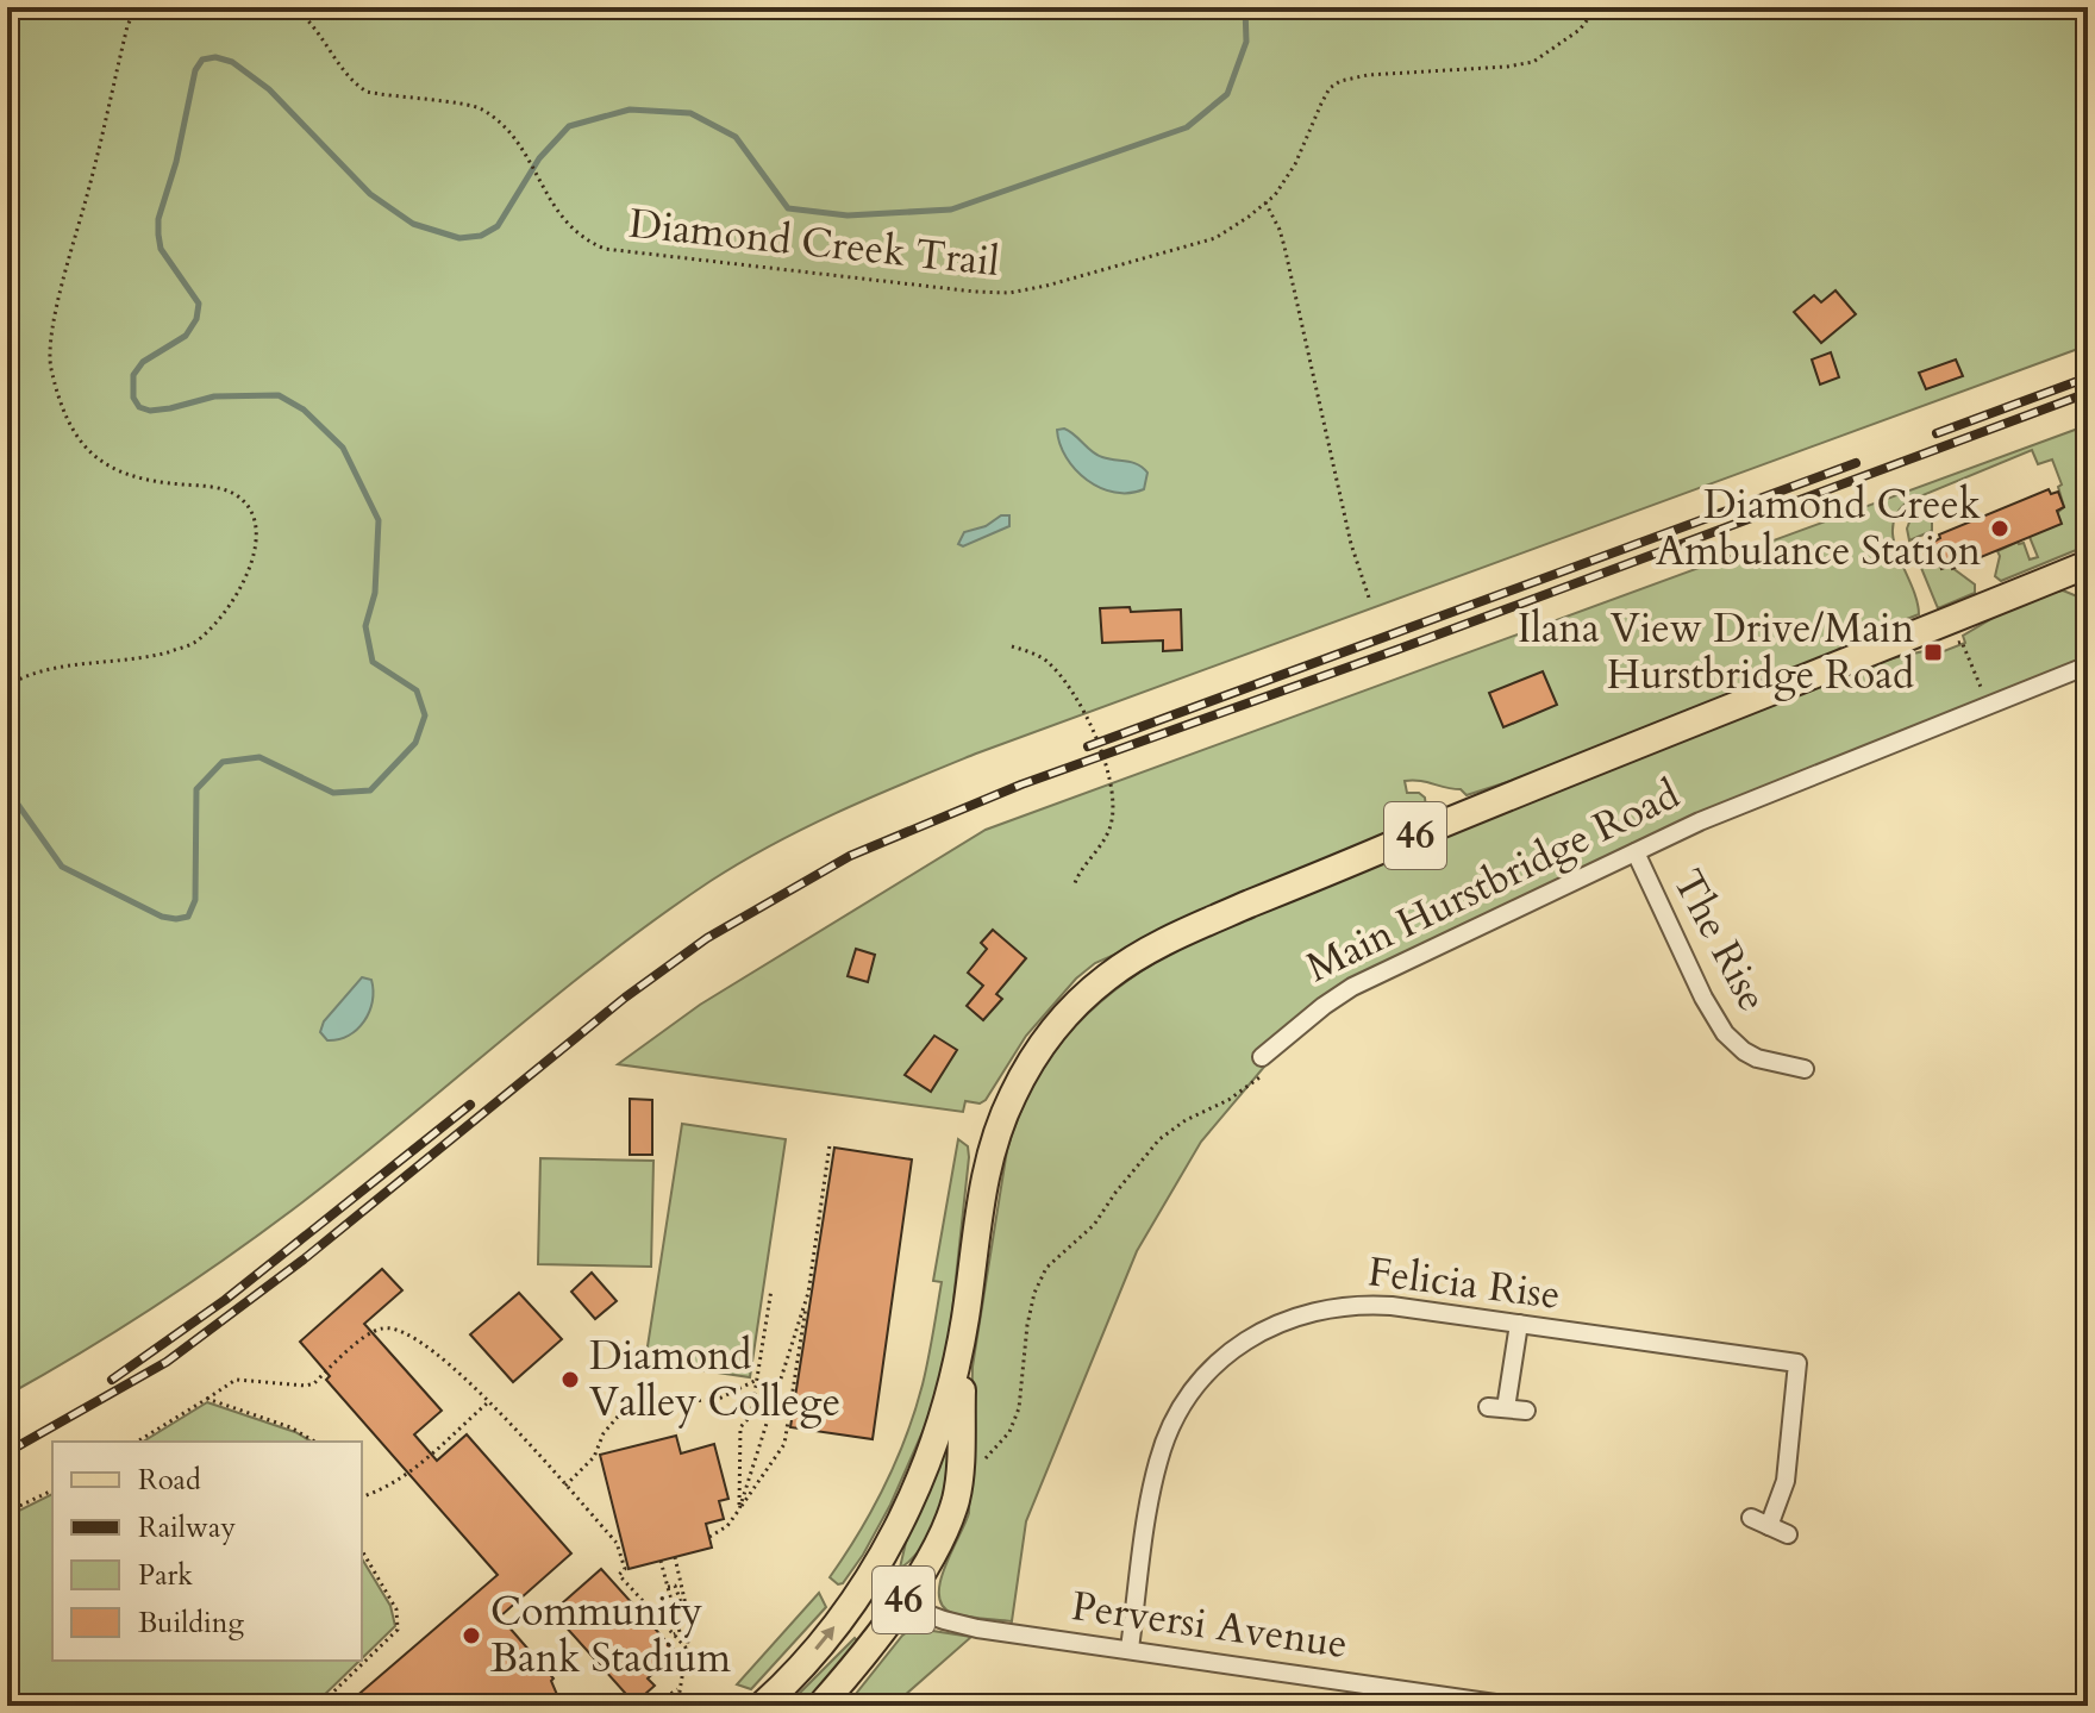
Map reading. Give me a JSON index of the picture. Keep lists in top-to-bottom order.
{
  "streets": {
    "main road": ["46", "Main Hurstbridge Road"],
    "street": ["The Rise", "Felicia Rise", "Perversi Avenue"],
    "path": ["Diamond Creek Trail"]
  },
  "crossings": [
    ["Main Hurstbridge Road", "The Rise"],
    ["Main Hurstbridge Road", "Perversi Avenue"],
    ["Felicia Rise", "Perversi Avenue"]
  ],
  "places": {
    "other": ["Diamond Creek Ambulance Station", "Diamond Valley College", "Community Bank Stadium"],
    "transit": ["Ilana View Drive/Main Hurstbridge Road"]
  },
  "legend": [
    "Road",
    "Railway",
    "Park",
    "Building"
  ]
}
